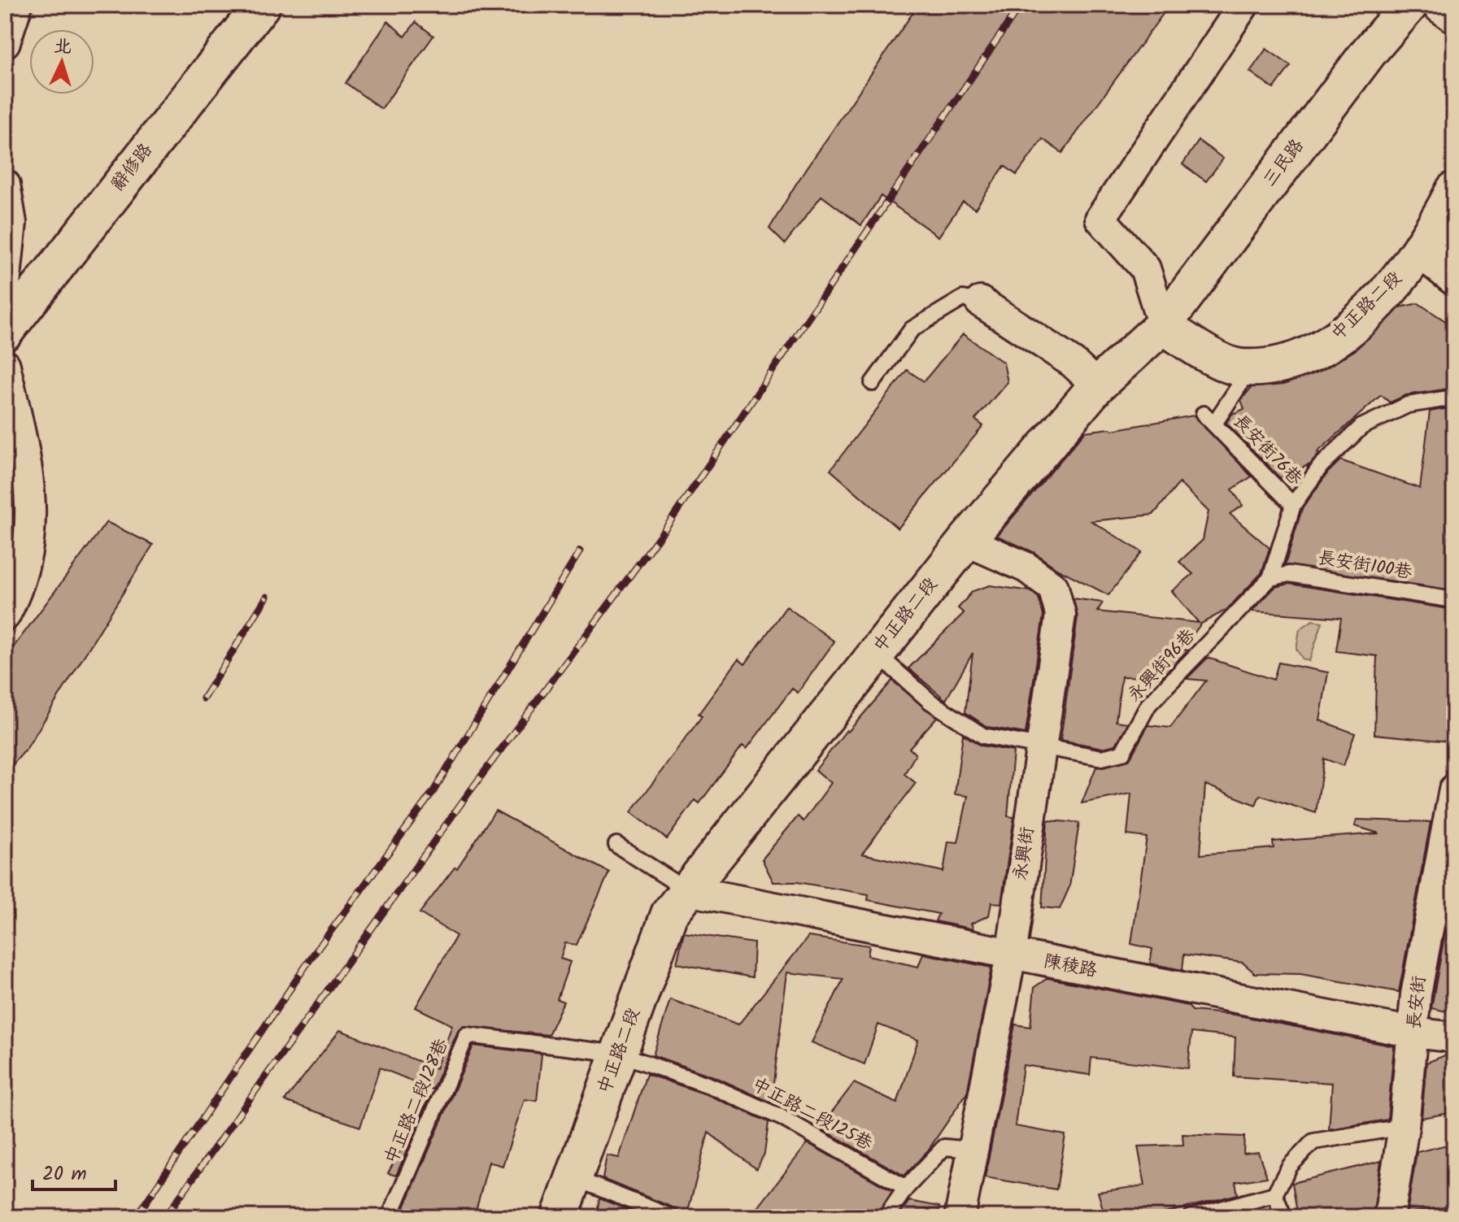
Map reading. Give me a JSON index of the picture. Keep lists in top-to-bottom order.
{
  "streets": {
    "street": [
      "三民路",
      "辭修路",
      "中正路二段",
      "永興街",
      "陳稜路",
      "長安街"
    ],
    "lane": [
      "長安街76巷",
      "長安街100巷",
      "永興街96巷",
      "中正路二段128巷",
      "中正路二段125巷"
    ]
  },
  "crossings": [
    ["三民路", "中正路二段"],
    ["中正路二段", "長安街76巷"],
    ["中正路二段", "永興街96巷"],
    ["中正路二段", "永興街"],
    ["中正路二段", "陳稜路"],
    ["中正路二段", "中正路二段128巷"],
    ["中正路二段", "中正路二段125巷"],
    ["長安街76巷", "長安街100巷"],
    ["長安街76巷", "永興街96巷"],
    ["長安街100巷", "永興街96巷"],
    ["永興街96巷", "永興街"],
    ["永興街", "陳稜路"],
    ["陳稜路", "長安街"],
    ["中正路二段128巷", "中正路二段125巷"]
  ],
  "scale_bar": "20 m",
  "north": "top"
}
